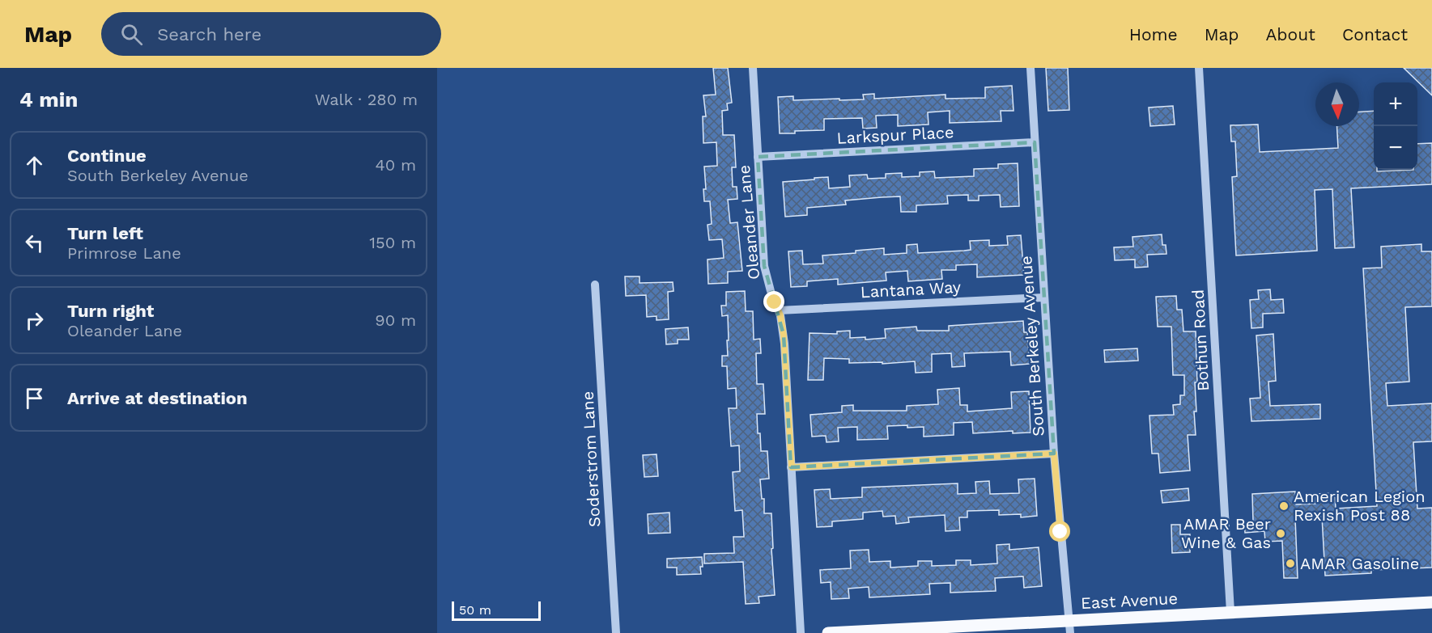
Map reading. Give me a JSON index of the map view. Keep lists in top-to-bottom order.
{
  "streets": {
    "main road": ["East Avenue"],
    "street": [
      "Larkspur Place",
      "Oleander Lane",
      "Lantana Way",
      "Bothun Road",
      "South Berkeley Avenue",
      "Soderstrom Lane"
    ]
  },
  "crossings": [
    ["Larkspur Place", "Oleander Lane"],
    ["Larkspur Place", "South Berkeley Avenue"],
    ["Oleander Lane", "Lantana Way"],
    ["Lantana Way", "South Berkeley Avenue"],
    ["Bothun Road", "East Avenue"],
    ["South Berkeley Avenue", "East Avenue"]
  ],
  "places": ["American Legion Rexish Post 88", "AMAR Beer Wine & Gas", "AMAR Gasoline"],
  "scale_bar": "50 m",
  "north": "bottom",
  "page": {
    "header": "Map",
    "search": "Search here",
    "nav": [
      "Home",
      "Map",
      "About",
      "Contact"
    ],
    "heading": ["4 min", "Walk · 280 m"],
    "map_buttons": ["+", "−"],
    "list": [
      ["Continue", "South Berkeley Avenue", "40 m"],
      ["Turn left", "Primrose Lane", "150 m"],
      ["Turn right", "Oleander Lane", "90 m"],
      "Arrive at destination"
    ],
    "scale": "50 m"
  }
}
